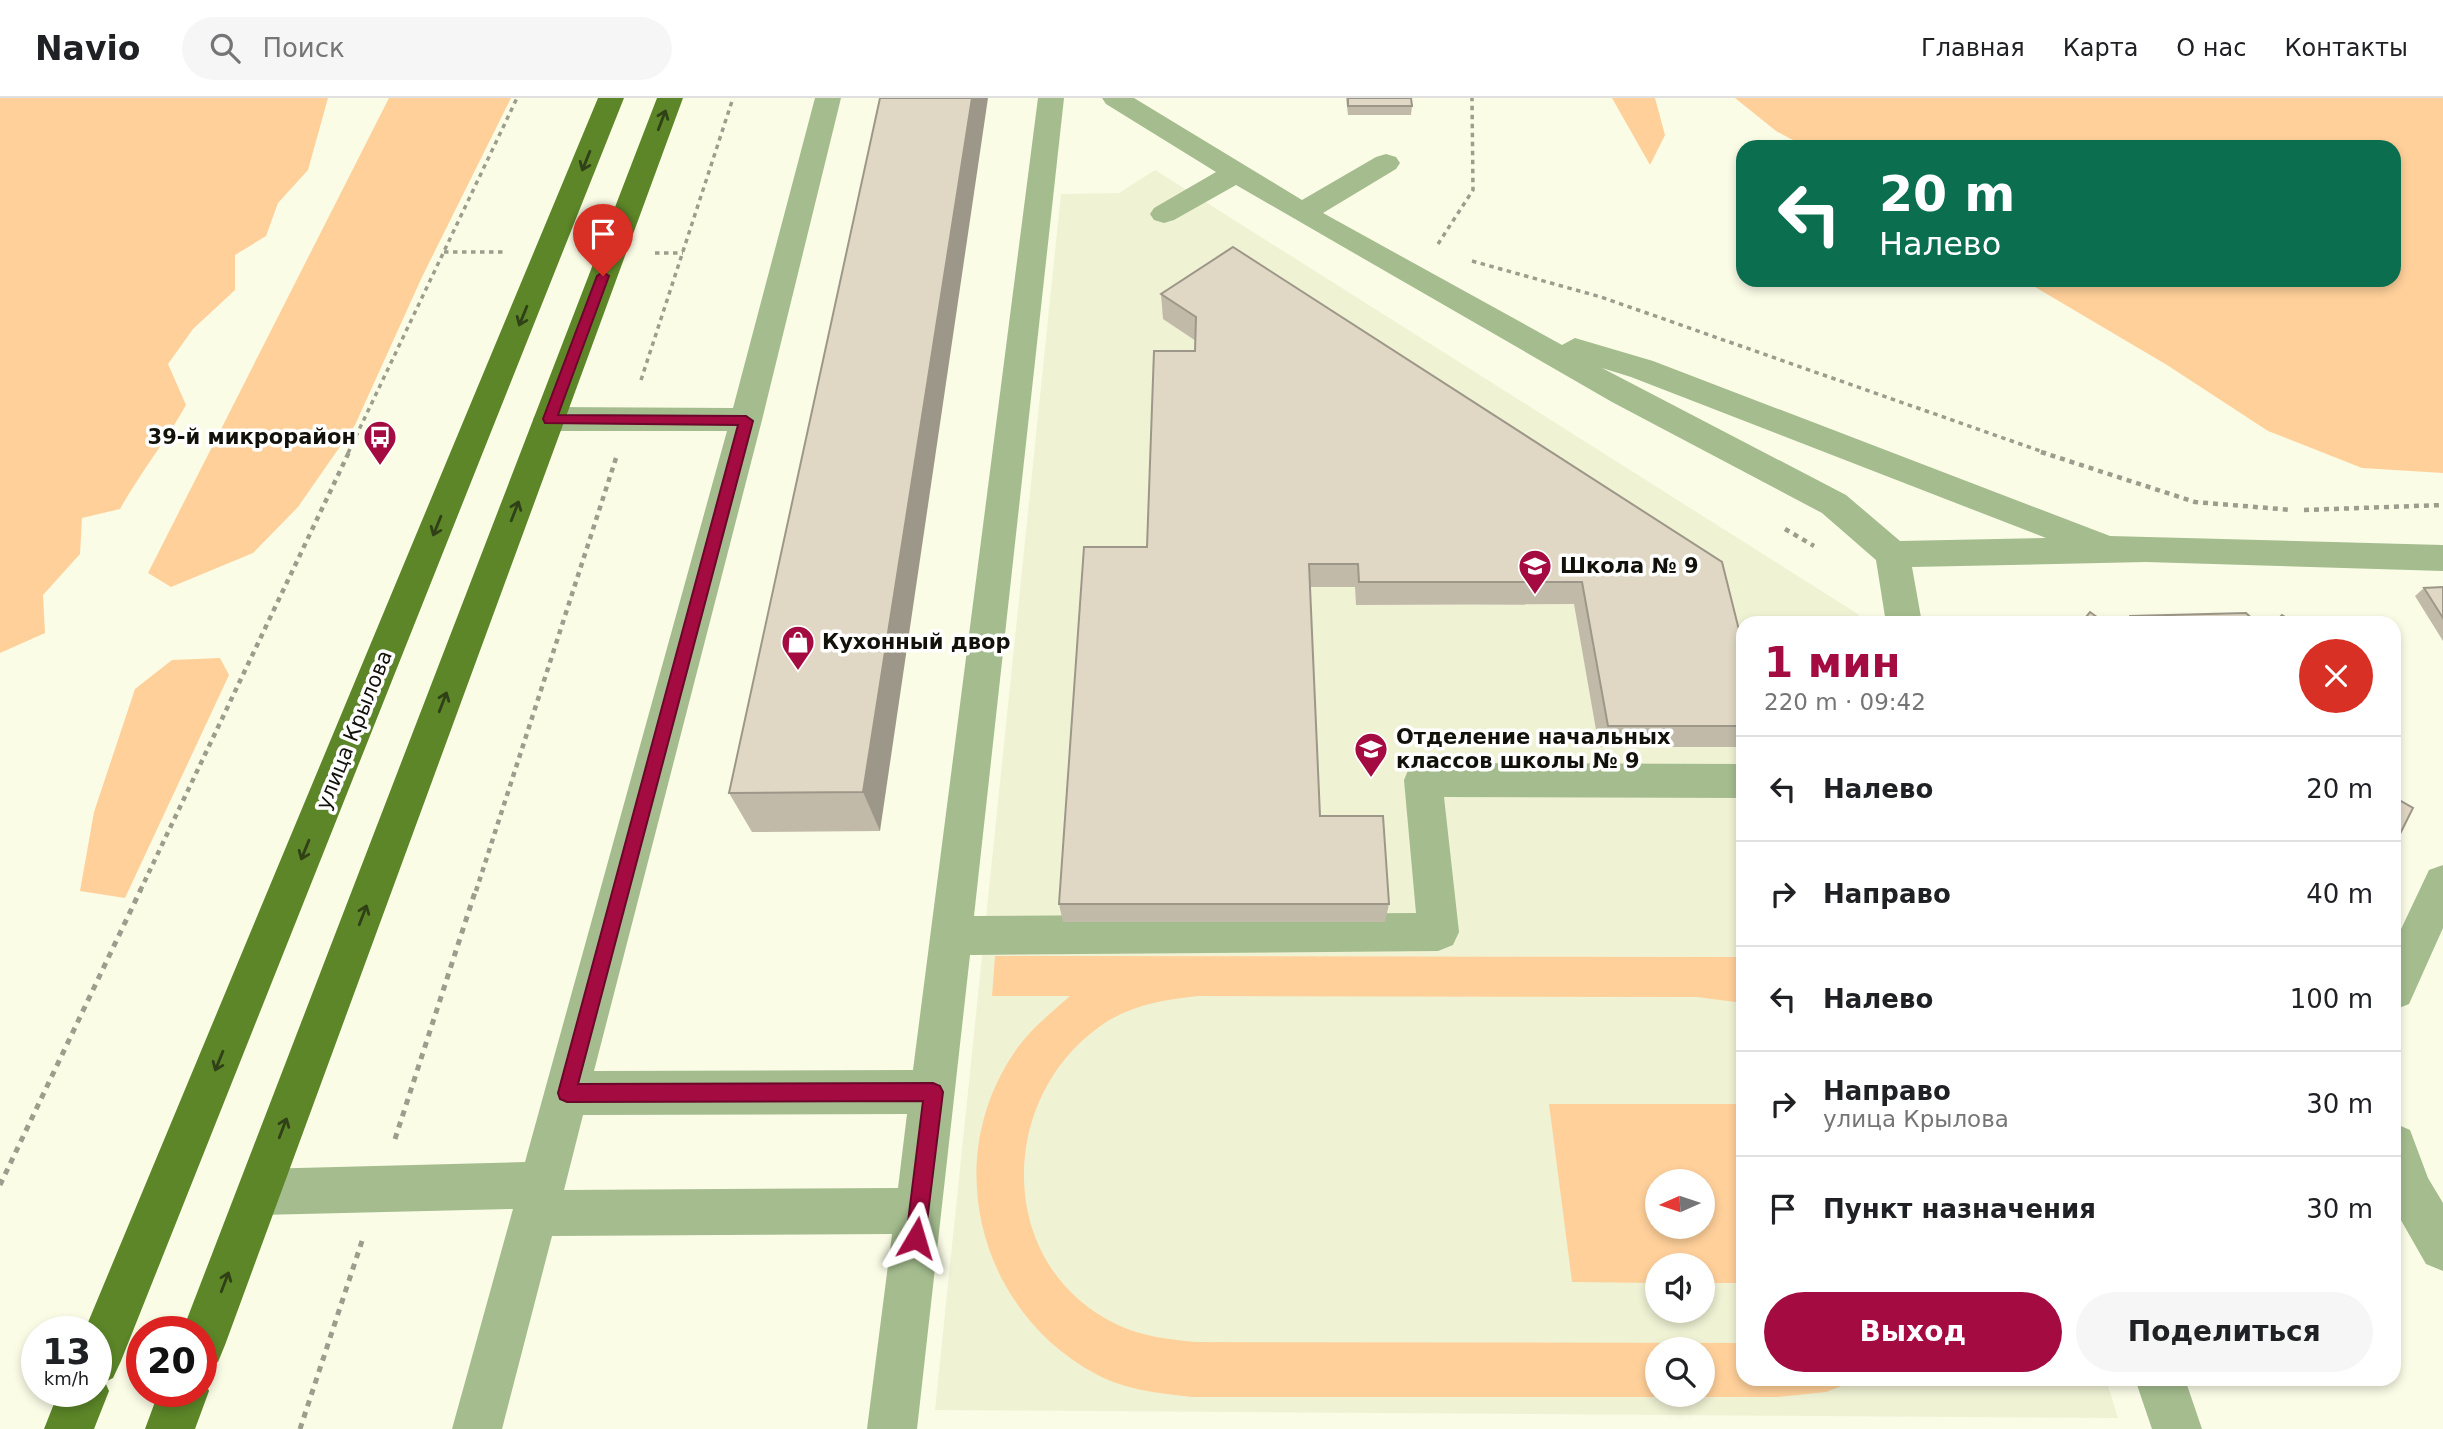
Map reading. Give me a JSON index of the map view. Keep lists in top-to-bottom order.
{
  "streets": {
    "main road": ["улица Крылова"]
  },
  "places": {
    "bus stop": ["39-й микрорайон"],
    "school or university": ["Школа № 9", "Отделение начальных классов школы № 9"],
    "shop": ["Кухонный двор"]
  },
  "north": "left",
  "page": {
    "header": "Navio",
    "search": "Поиск",
    "nav": [
      "Главная",
      "Карта",
      "О нас",
      "Контакты"
    ],
    "turn": ["20 m", "Налево"],
    "heading": ["1 мин", "220 m · 09:42"],
    "list": [
      {
        "name": "Налево",
        "value": "20 m"
      },
      {
        "name": "Направо",
        "value": "40 m"
      },
      {
        "name": "Налево",
        "value": "100 m"
      },
      {
        "name": "Направо",
        "note": "улица Крылова",
        "value": "30 m"
      },
      {
        "name": "Пункт назначения",
        "value": "30 m"
      }
    ],
    "buttons": ["Выход", "Поделиться"],
    "speed": "13 km/h",
    "limit": "20"
  }
}
